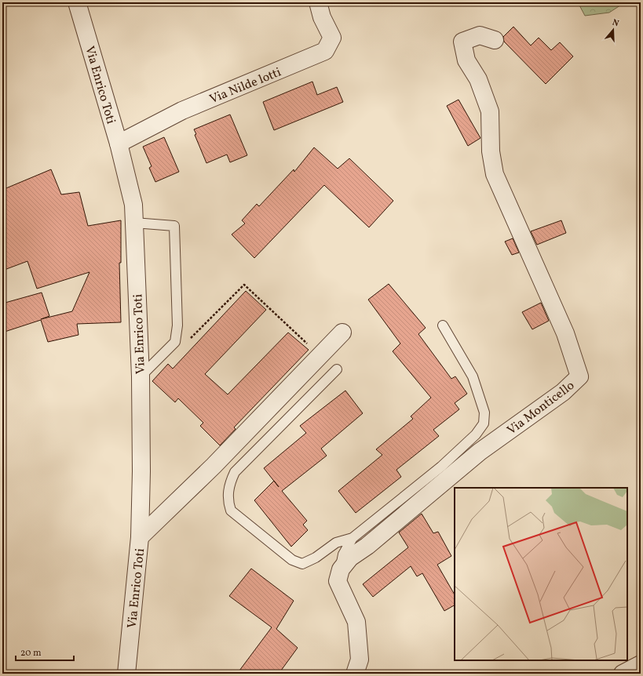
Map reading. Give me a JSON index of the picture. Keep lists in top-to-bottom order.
{
  "streets": {
    "street": ["Via Enrico Toti", "Via Nilde lotti", "Via Monticello"]
  },
  "crossings": [
    ["Via Enrico Toti", "Via Nilde lotti"]
  ],
  "scale_bar": "20 m",
  "north": "top"
}
